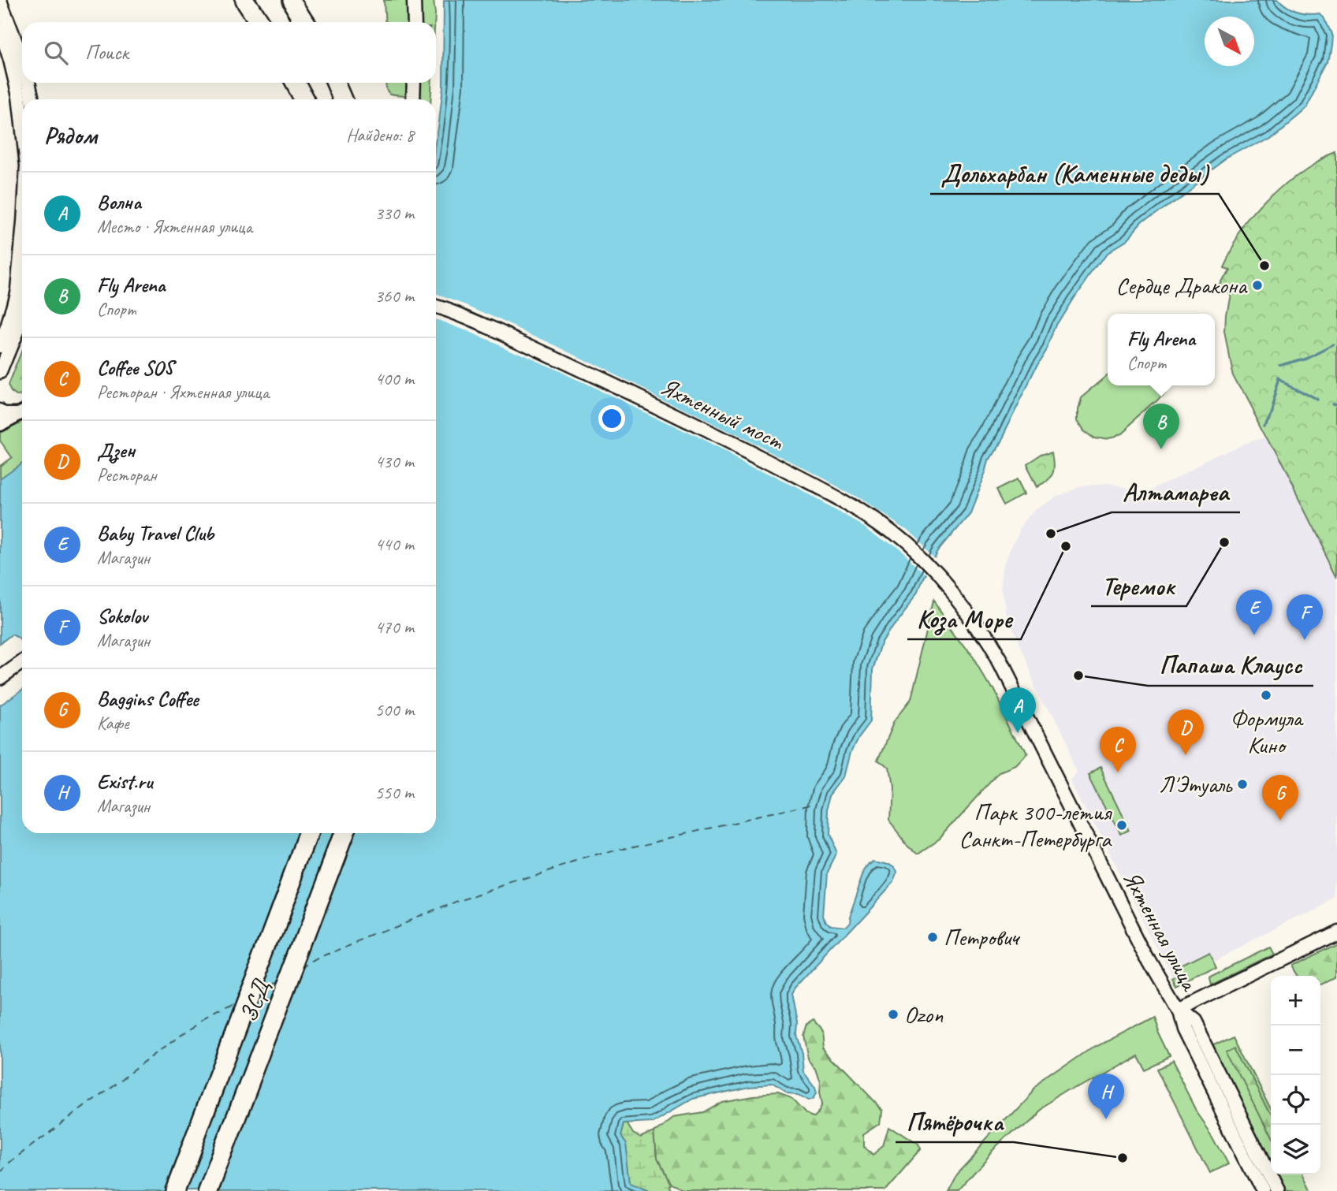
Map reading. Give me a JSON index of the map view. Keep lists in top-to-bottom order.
{
  "streets": {
    "highway": ["ЗСД"],
    "street": ["Яхтенный мост", "Яхтенная улица"]
  },
  "crossings": [
    ["Яхтенный мост", "Яхтенная улица"]
  ],
  "places": [
    "Дольхарбан (Каменные деды)",
    "Сердце Дракона",
    "Алтамареа",
    "Теремок",
    "Коза Море",
    "Папаша Клаусс",
    "Формула Кино",
    "Л'Этуаль",
    "Парк 300-летия Санкт-Петербурга",
    "Петрович",
    "Ozon",
    "Пятёрочка"
  ],
  "north": "bottom right",
  "page": {
    "search": "Поиск",
    "heading": ["Рядом", "Найдено: 8"],
    "list": [
      {
        "mark": "A",
        "name": "Волна",
        "note": "Место · Яхтенная улица",
        "value": "330 m"
      },
      {
        "mark": "B",
        "name": "Fly Arena",
        "note": "Спорт",
        "value": "360 m"
      },
      {
        "mark": "C",
        "name": "Coffee SOS",
        "note": "Ресторан · Яхтенная улица",
        "value": "400 m"
      },
      {
        "mark": "D",
        "name": "Дзен",
        "note": "Ресторан",
        "value": "430 m"
      },
      {
        "mark": "E",
        "name": "Baby Travel Club",
        "note": "Магазин",
        "value": "440 m"
      },
      {
        "mark": "F",
        "name": "Sokolov",
        "note": "Магазин",
        "value": "470 m"
      },
      {
        "mark": "G",
        "name": "Baggins Coffee",
        "note": "Кафе",
        "value": "500 m"
      },
      {
        "mark": "H",
        "name": "Exist.ru",
        "note": "Магазин",
        "value": "550 m"
      }
    ],
    "popup": ["Fly Arena", "Спорт"],
    "pins": [
      "B",
      "E",
      "F",
      "A",
      "D",
      "C",
      "G",
      "H"
    ],
    "map_buttons": ["+", "−"]
  }
}
